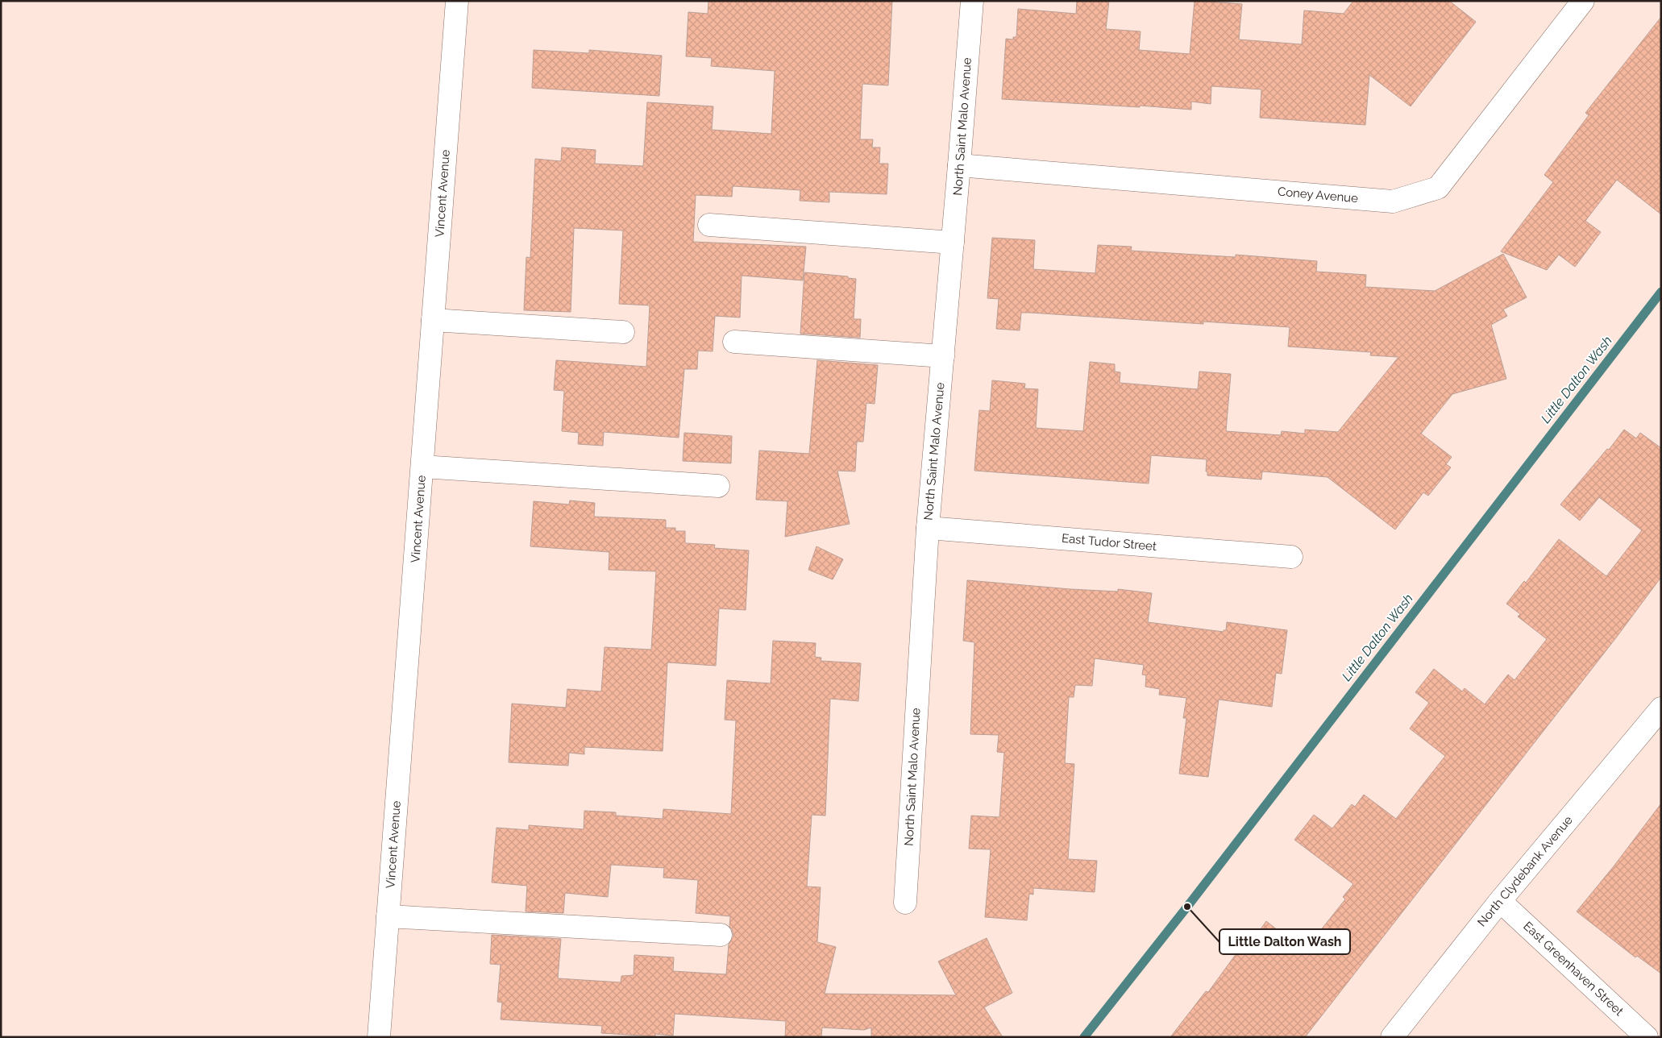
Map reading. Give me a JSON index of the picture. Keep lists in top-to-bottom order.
{
  "streets": {
    "street": [
      "North Saint Malo Avenue",
      "Vincent Avenue",
      "Coney Avenue",
      "East Tudor Street",
      "North Clydebank Avenue",
      "East Greenhaven Street"
    ]
  },
  "crossings": [
    ["North Saint Malo Avenue", "Coney Avenue"],
    ["North Saint Malo Avenue", "East Tudor Street"],
    ["North Clydebank Avenue", "East Greenhaven Street"]
  ],
  "water": ["Little Dalton Wash"],
  "places": ["Little Dalton Wash"]
}
